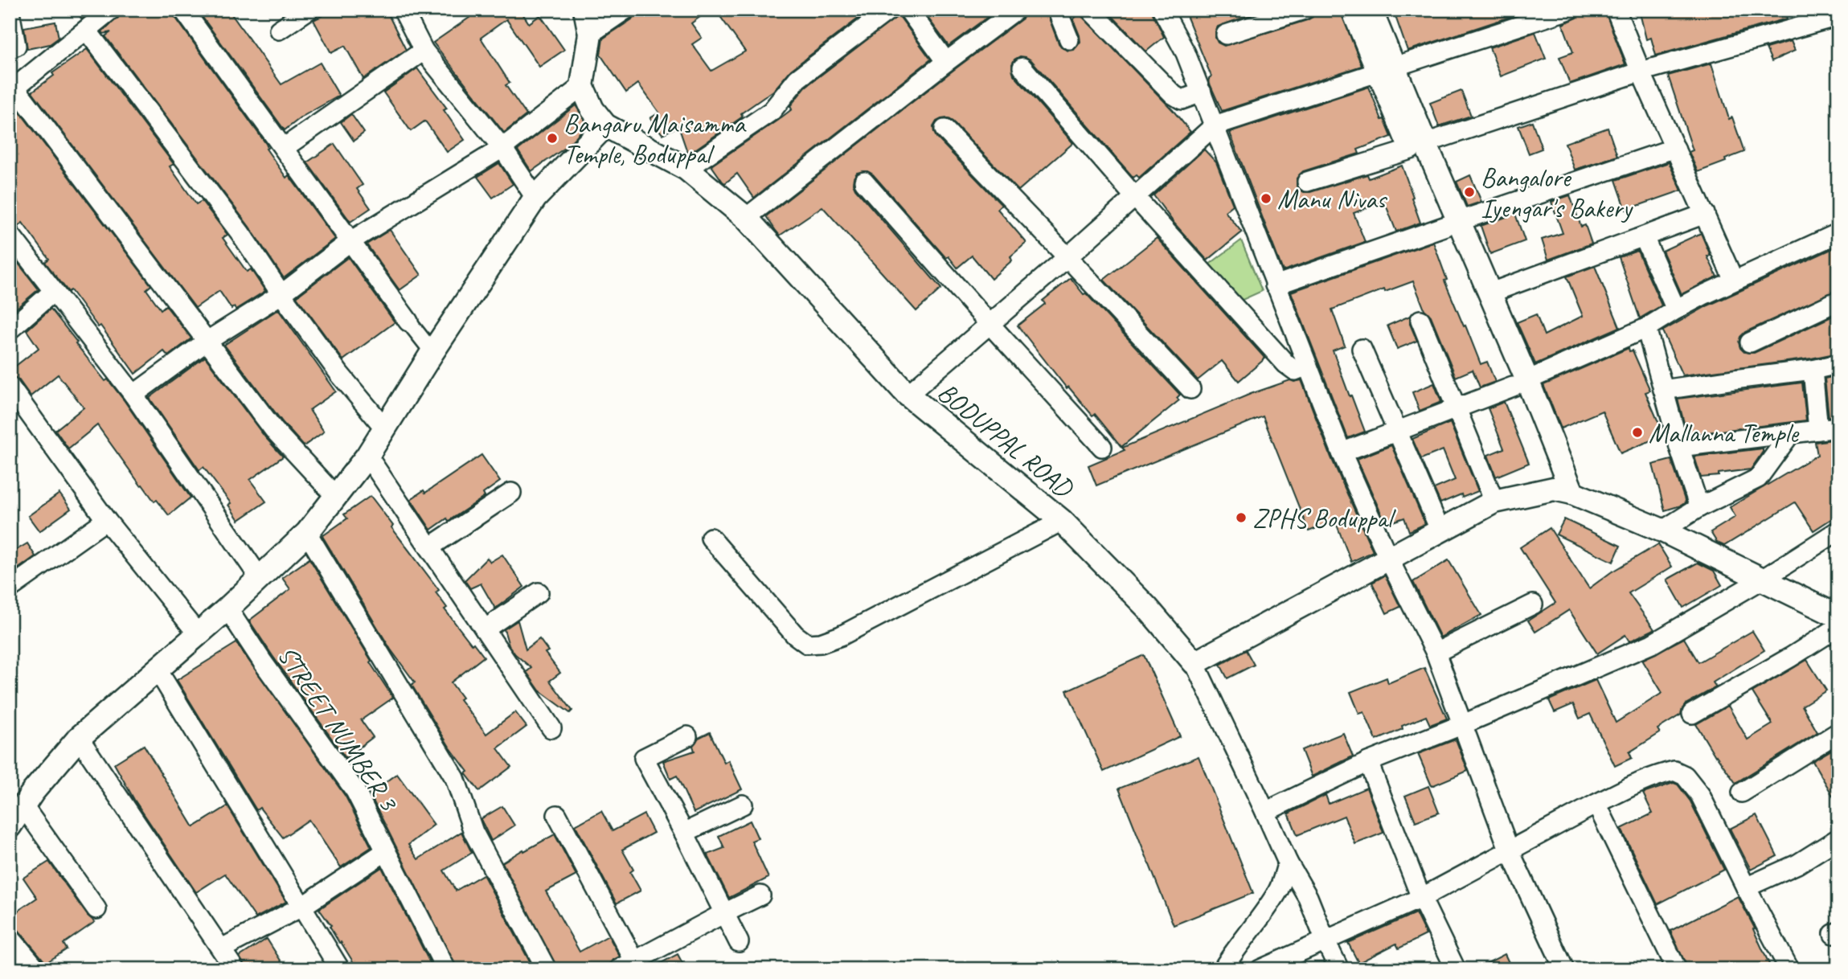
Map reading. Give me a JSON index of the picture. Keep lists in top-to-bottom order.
{
  "streets": {
    "street": ["BODUPPAL ROAD", "STREET NUMBER 3"]
  },
  "places": [
    "Bangaru Maisamma Temple, Boduppal",
    "Bangalore Iyengar's Bakery",
    "Manu Nivas",
    "Mallanna Temple",
    "ZPHS Boduppal"
  ]
}
